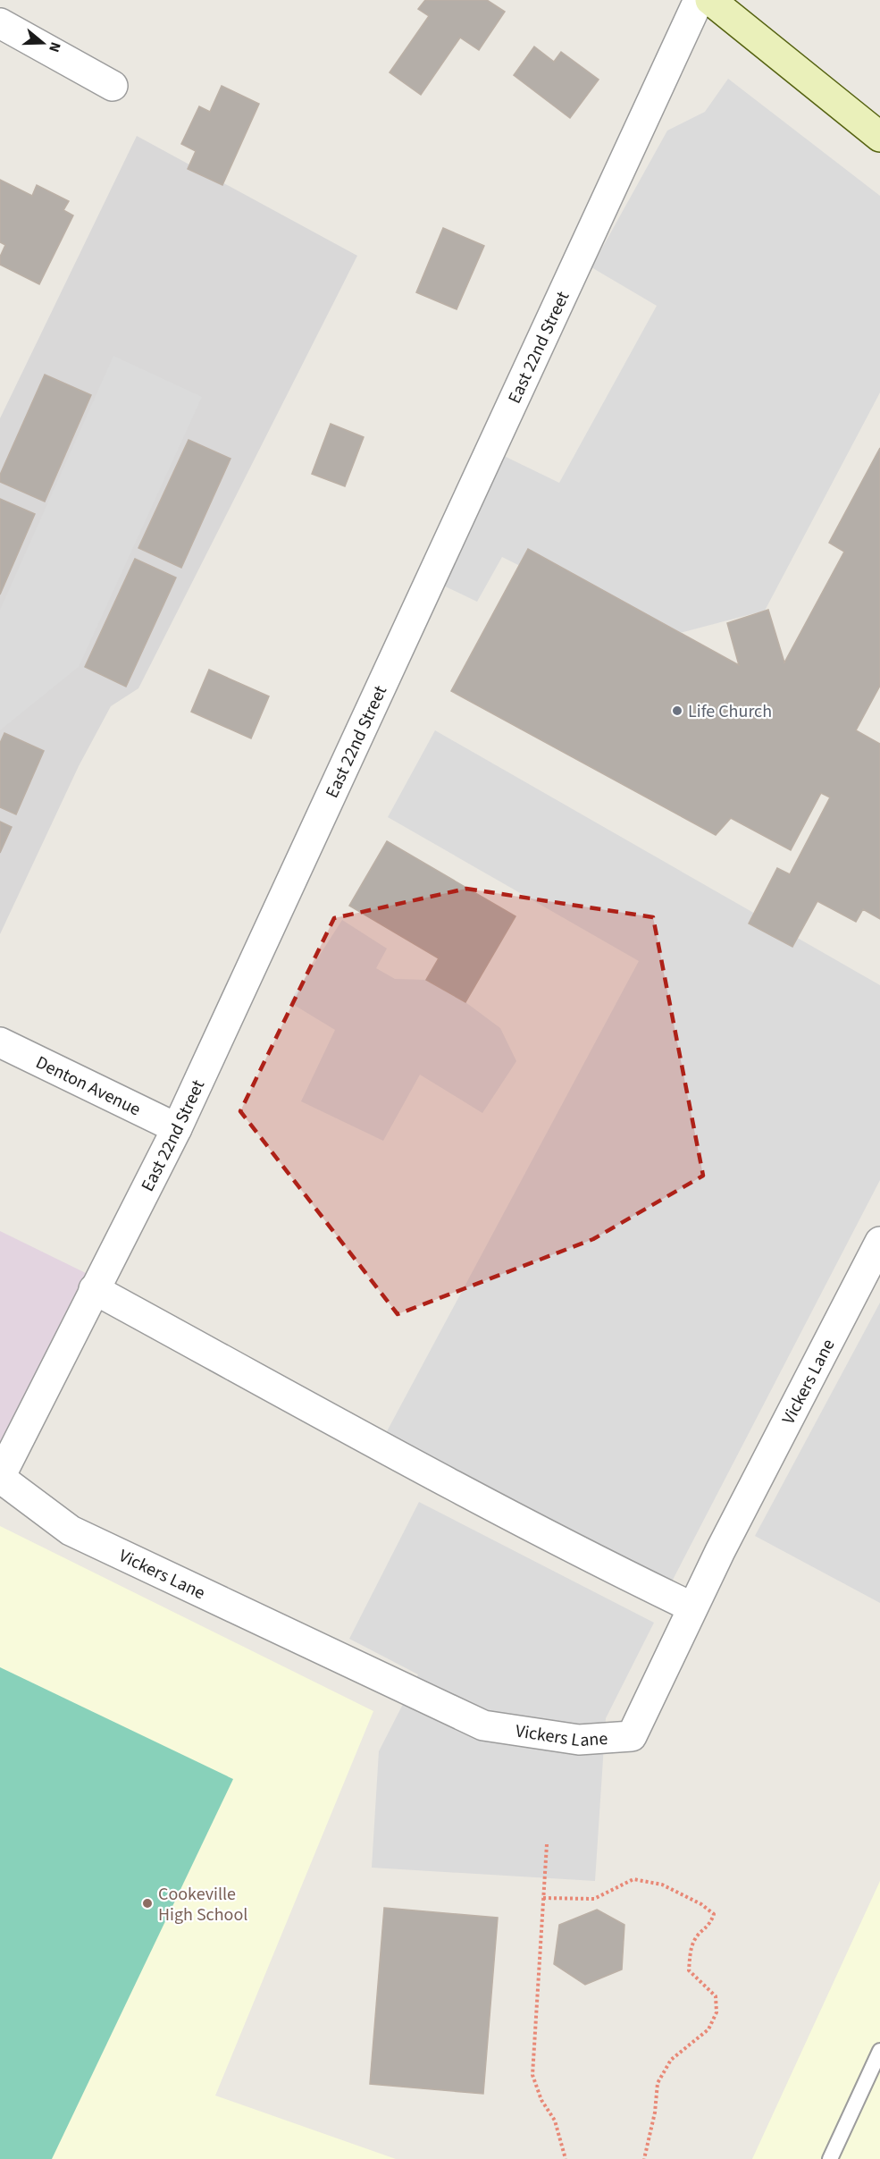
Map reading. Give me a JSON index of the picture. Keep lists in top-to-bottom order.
{
  "streets": {
    "street": ["East 22nd Street", "Denton Avenue", "Vickers Lane"]
  },
  "crossings": [
    ["East 22nd Street", "Denton Avenue"],
    ["East 22nd Street", "Vickers Lane"]
  ],
  "places": ["Life Church", "Cookeville High School"],
  "north": "right"
}
